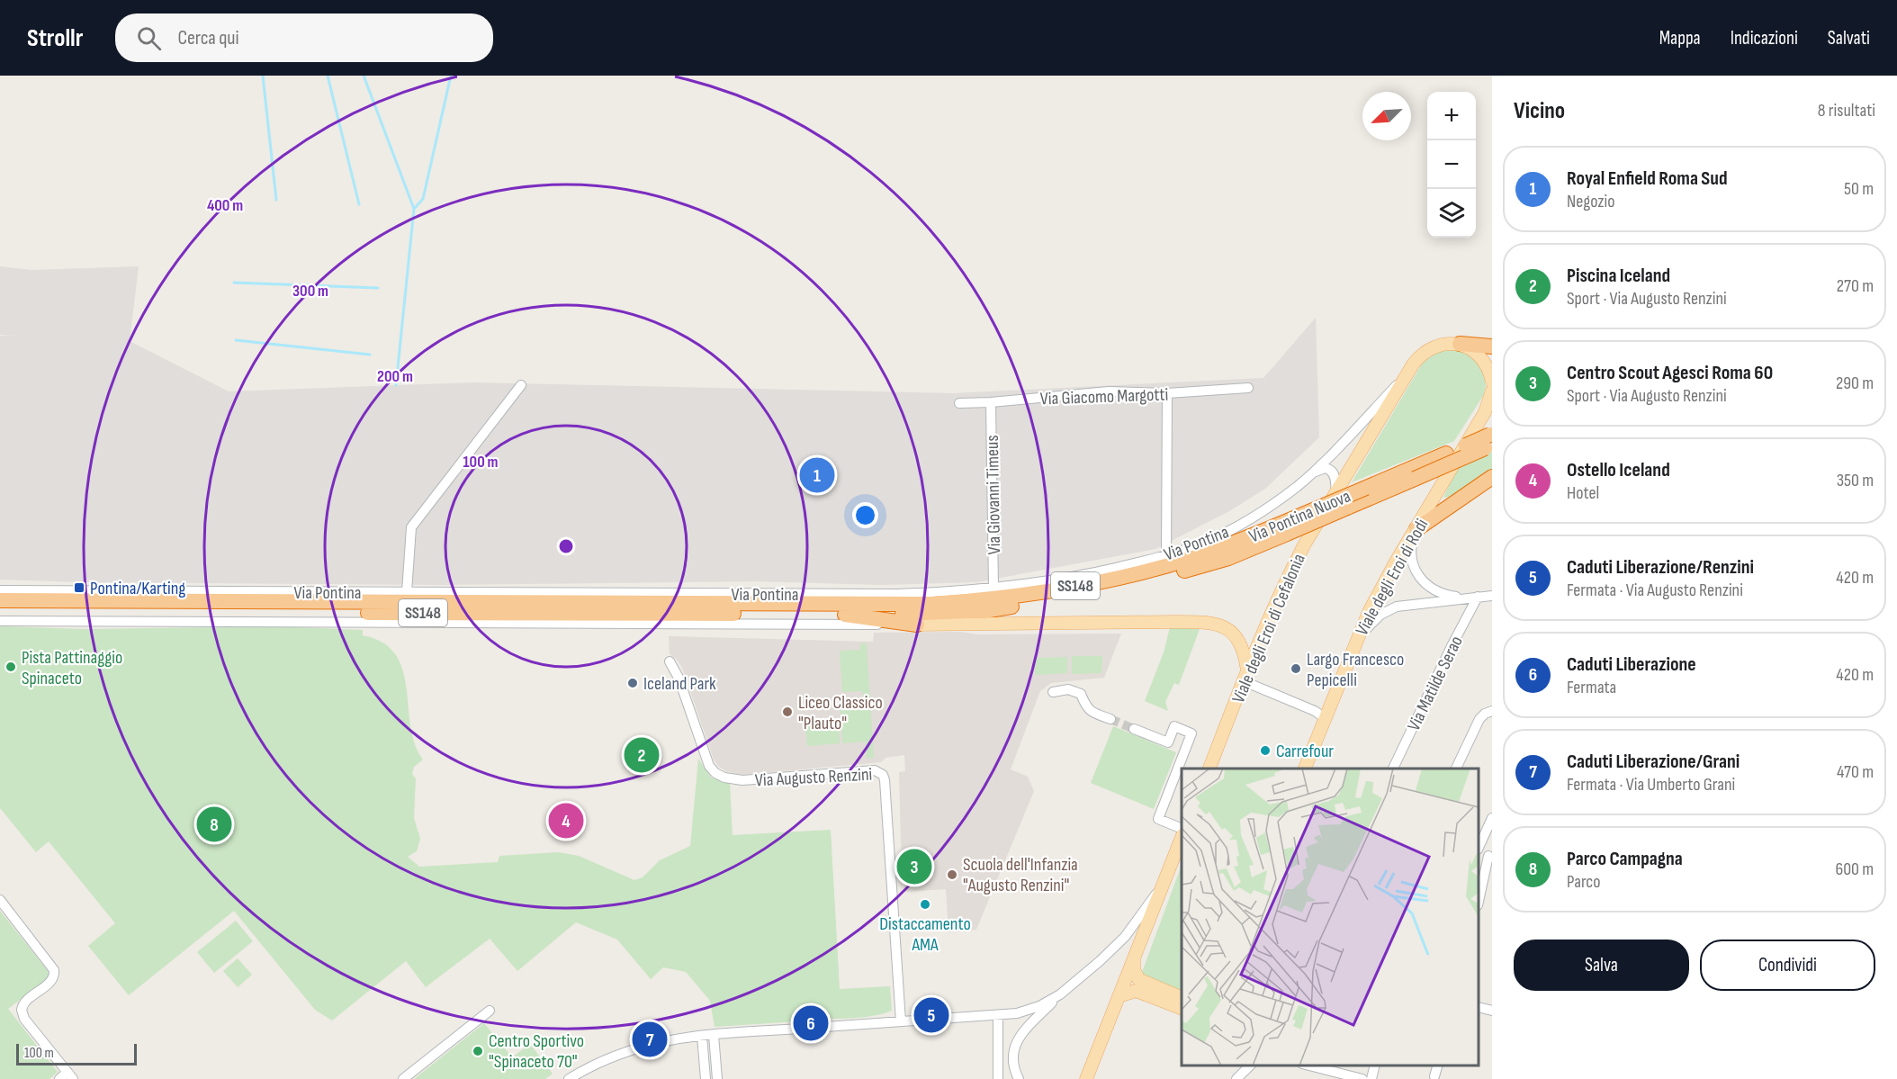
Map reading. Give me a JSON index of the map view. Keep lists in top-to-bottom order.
{
  "streets": {
    "highway": ["Via Pontina Nuova", "Via Pontina", "SS148"],
    "main road": ["Viale degli Eroi di Rodi", "Viale degli Eroi di Cefalonia"],
    "street": [
      "Via Giacomo Margotti",
      "Via Giovanni Timeus",
      "Via Matilde Serao",
      "Via Augusto Renzini"
    ]
  },
  "crossings": [
    ["Via Giacomo Margotti", "Via Giovanni Timeus"],
    ["Via Giovanni Timeus", "Via Pontina"],
    ["Via Pontina Nuova", "Via Pontina"],
    ["Via Pontina", "Viale degli Eroi di Cefalonia"]
  ],
  "places": {
    "transit": ["Pontina/Karting"],
    "other": [
      "Pista Pattinaggio Spinaceto",
      "Largo Francesco Pepicelli",
      "Iceland Park",
      "Liceo Classico \"Plauto\"",
      "Carrefour",
      "Scuola dell'Infanzia \"Augusto Renzini\"",
      "Distaccamento AMA",
      "Centro Sportivo \"Spinaceto 70\""
    ]
  },
  "scale_bar": "100 m",
  "north": "bottom left",
  "page": {
    "header": "Strollr",
    "search": "Cerca qui",
    "nav": ["Mappa", "Indicazioni", "Salvati"],
    "heading": ["Vicino", "8 risultati"],
    "map_buttons": ["+", "−"],
    "list": [
      {
        "mark": "1",
        "name": "Royal Enfield Roma Sud",
        "note": "Negozio",
        "value": "50 m"
      },
      {
        "mark": "2",
        "name": "Piscina Iceland",
        "note": "Sport · Via Augusto Renzini",
        "value": "270 m"
      },
      {
        "mark": "3",
        "name": "Centro Scout Agesci Roma 60",
        "note": "Sport · Via Augusto Renzini",
        "value": "290 m"
      },
      {
        "mark": "4",
        "name": "Ostello Iceland",
        "note": "Hotel",
        "value": "350 m"
      },
      {
        "mark": "5",
        "name": "Caduti Liberazione/Renzini",
        "note": "Fermata · Via Augusto Renzini",
        "value": "420 m"
      },
      {
        "mark": "6",
        "name": "Caduti Liberazione",
        "note": "Fermata",
        "value": "420 m"
      },
      {
        "mark": "7",
        "name": "Caduti Liberazione/Grani",
        "note": "Fermata · Via Umberto Grani",
        "value": "470 m"
      },
      {
        "mark": "8",
        "name": "Parco Campagna",
        "note": "Parco",
        "value": "600 m"
      }
    ],
    "pins": [
      "1",
      "2",
      "4",
      "8",
      "3",
      "5",
      "6",
      "7"
    ],
    "buttons": ["Salva", "Condividi"],
    "scale": "100 m"
  },
  "rings": [
    "400 m",
    "300 m",
    "200 m",
    "100 m"
  ]
}
